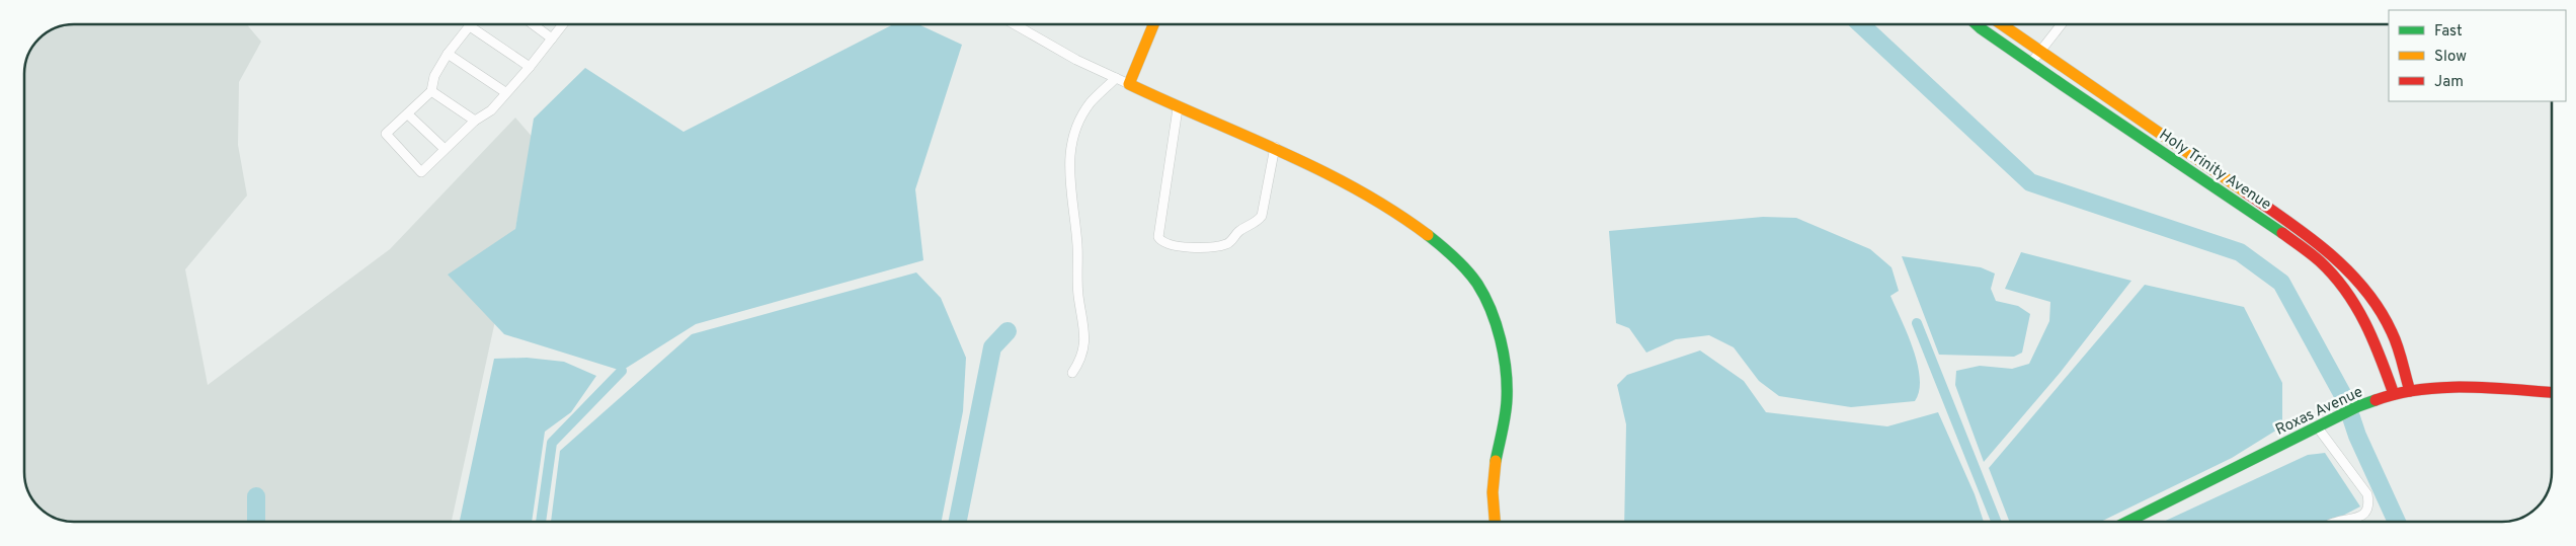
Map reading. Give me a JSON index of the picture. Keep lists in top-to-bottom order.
{
  "streets": {
    "main road": ["Holy Trinity Avenue", "Roxas Avenue"]
  },
  "crossings": [
    ["Holy Trinity Avenue", "Roxas Avenue"]
  ],
  "legend": ["Fast", "Slow", "Jam"]
}
